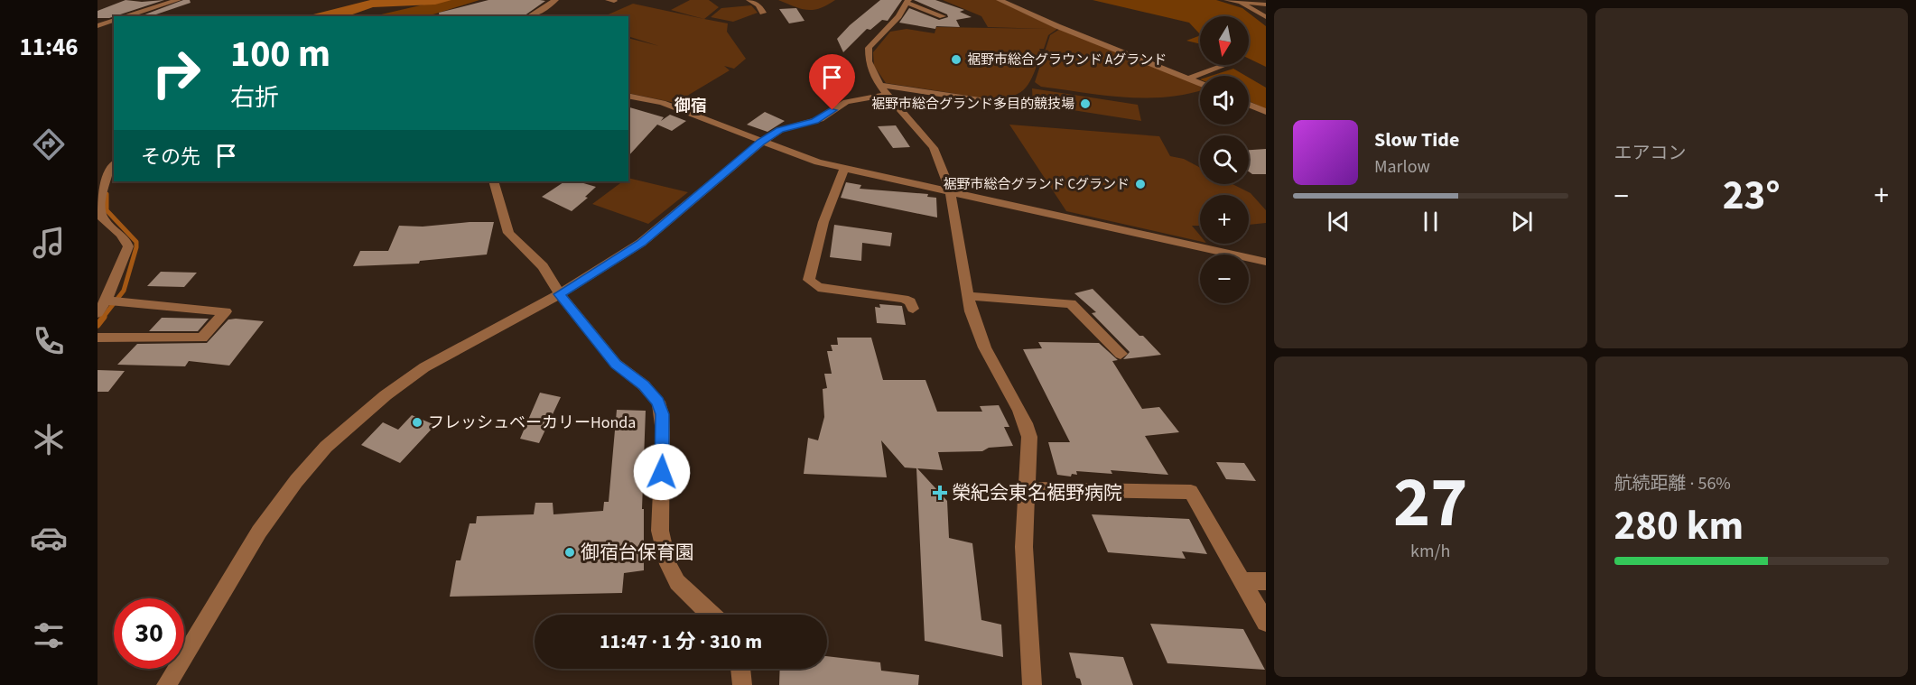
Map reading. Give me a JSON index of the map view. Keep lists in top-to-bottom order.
{
  "districts": ["御宿"],
  "places": {
    "other": [
      "裾野市総合グラウンド Aグランド",
      "裾野市総合グランド多目的競技場",
      "裾野市総合グランド Cグランド",
      "フレッシュベーカリーHonda",
      "御宿台保育園"
    ],
    "health": ["榮紀会東名裾野病院"]
  },
  "north": "bottom",
  "page": {
    "tabs": "11:46",
    "tile": [
      "エアコン",
      ["27", "km/h"],
      ["航続距離 · 56%", "280 km"]
    ],
    "map_buttons": ["+", "−"],
    "turn": ["100 m", "右折"],
    "song": ["Slow Tide", "Marlow"],
    "then": "その先",
    "heat": ["−", "23°", "+"],
    "limit": "30",
    "trip": "11:47 · 1 分 · 310 m"
  }
}
